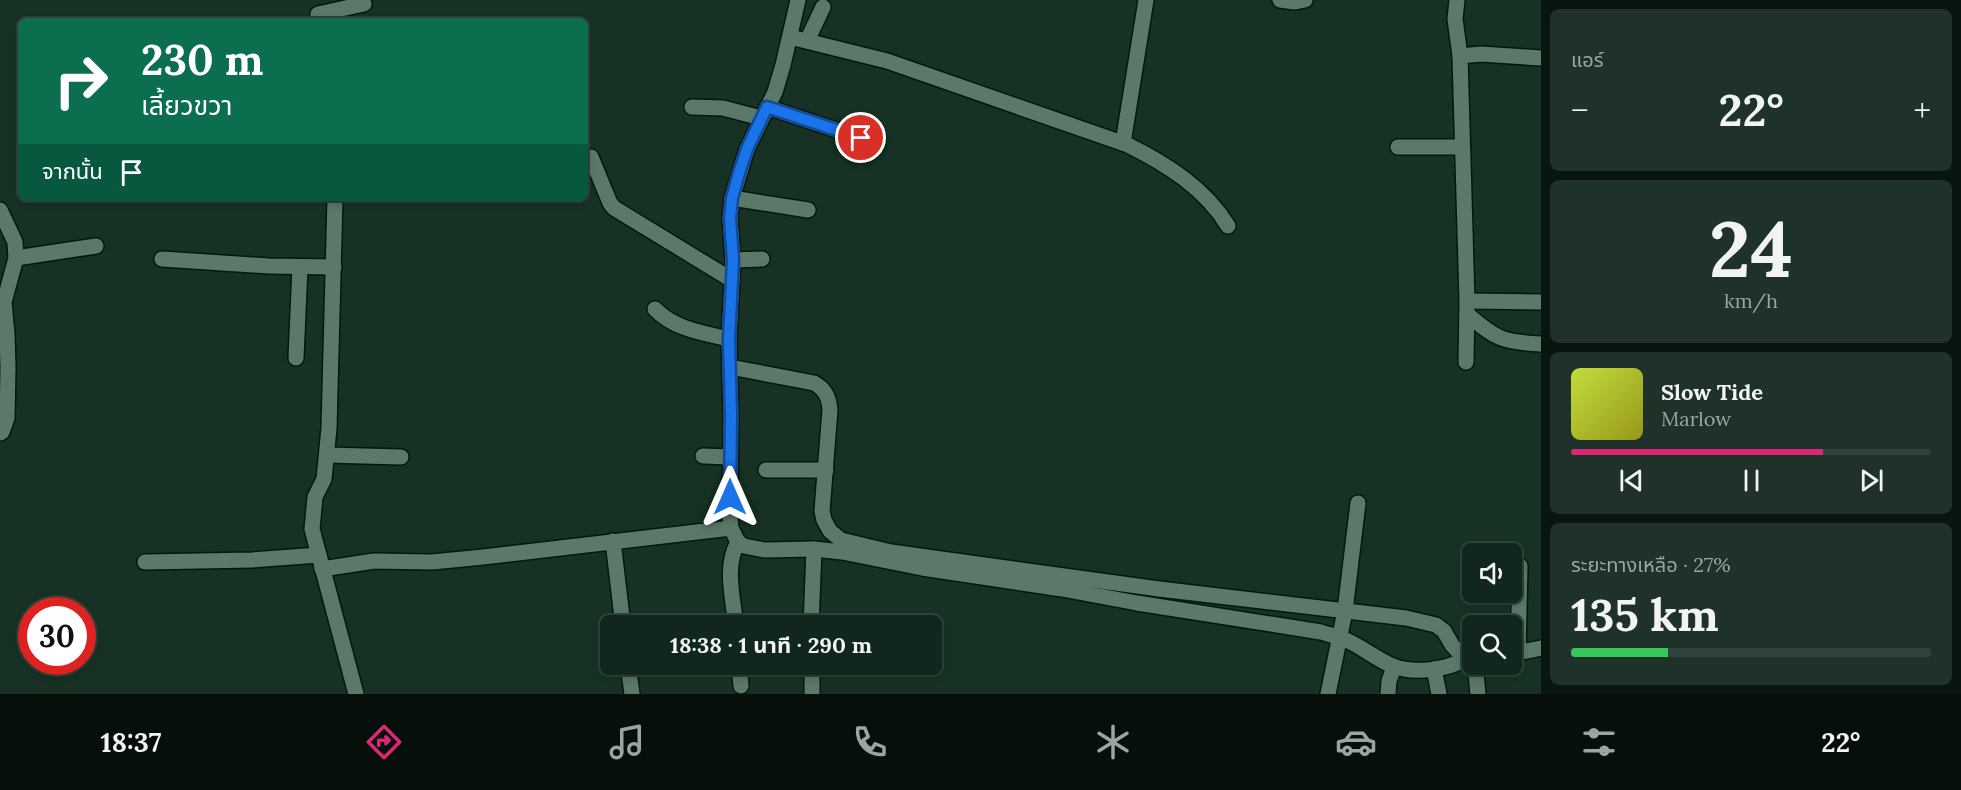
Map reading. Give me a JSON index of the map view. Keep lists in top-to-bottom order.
{
  "page": {
    "tile": [
      "แอร์",
      ["24", "km/h"],
      ["ระยะทางเหลือ · 27%", "135 km"]
    ],
    "turn": ["230 m", "เลี้ยวขวา"],
    "heat": ["−", "22°", "+"],
    "then": "จากนั้น",
    "song": ["Slow Tide", "Marlow"],
    "limit": "30",
    "trip": "18:38 · 1 นาที · 290 m",
    "tabs": ["18:37", "22°"]
  }
}
